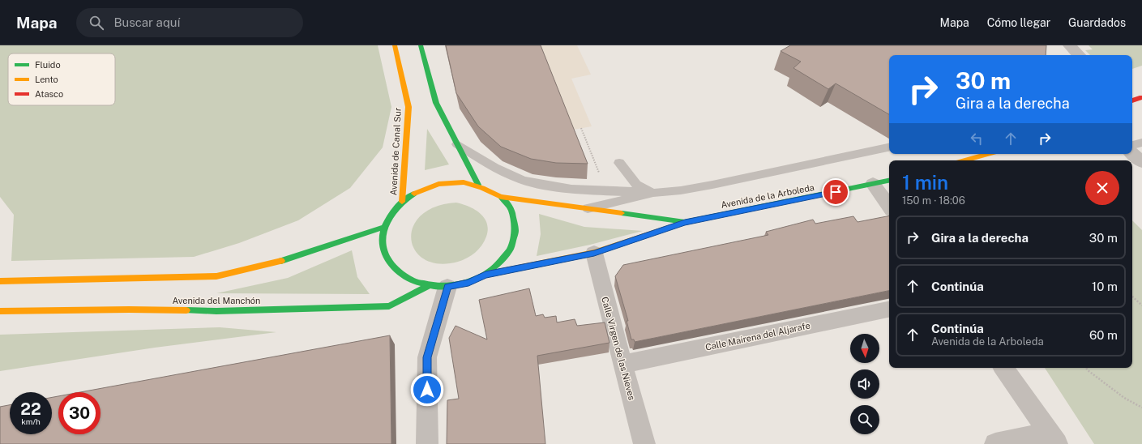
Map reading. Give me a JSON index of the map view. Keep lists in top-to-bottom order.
{
  "streets": {
    "main road": ["Avenida de Canal Sur", "Avenida de la Arboleda", "Avenida del Manchón"],
    "street": ["Calle Mairena del Aljarafe", "Calle Virgen de las Nieves"]
  },
  "crossings": [
    ["Calle Mairena del Aljarafe", "Calle Virgen de las Nieves"]
  ],
  "legend": ["Fluido", "Lento", "Atasco"],
  "north": "bottom",
  "page": {
    "header": "Mapa",
    "search": "Buscar aquí",
    "nav": ["Mapa", "Cómo llegar", "Guardados"],
    "turn": ["30 m", "Gira a la derecha"],
    "heading": ["1 min", "150 m · 18:06"],
    "list": [
      {
        "name": "Gira a la derecha",
        "value": "30 m"
      },
      {
        "name": "Continúa",
        "value": "10 m"
      },
      {
        "name": "Continúa",
        "note": "Avenida de la Arboleda",
        "value": "60 m"
      }
    ],
    "speed": "22 km/h",
    "limit": "30"
  }
}
